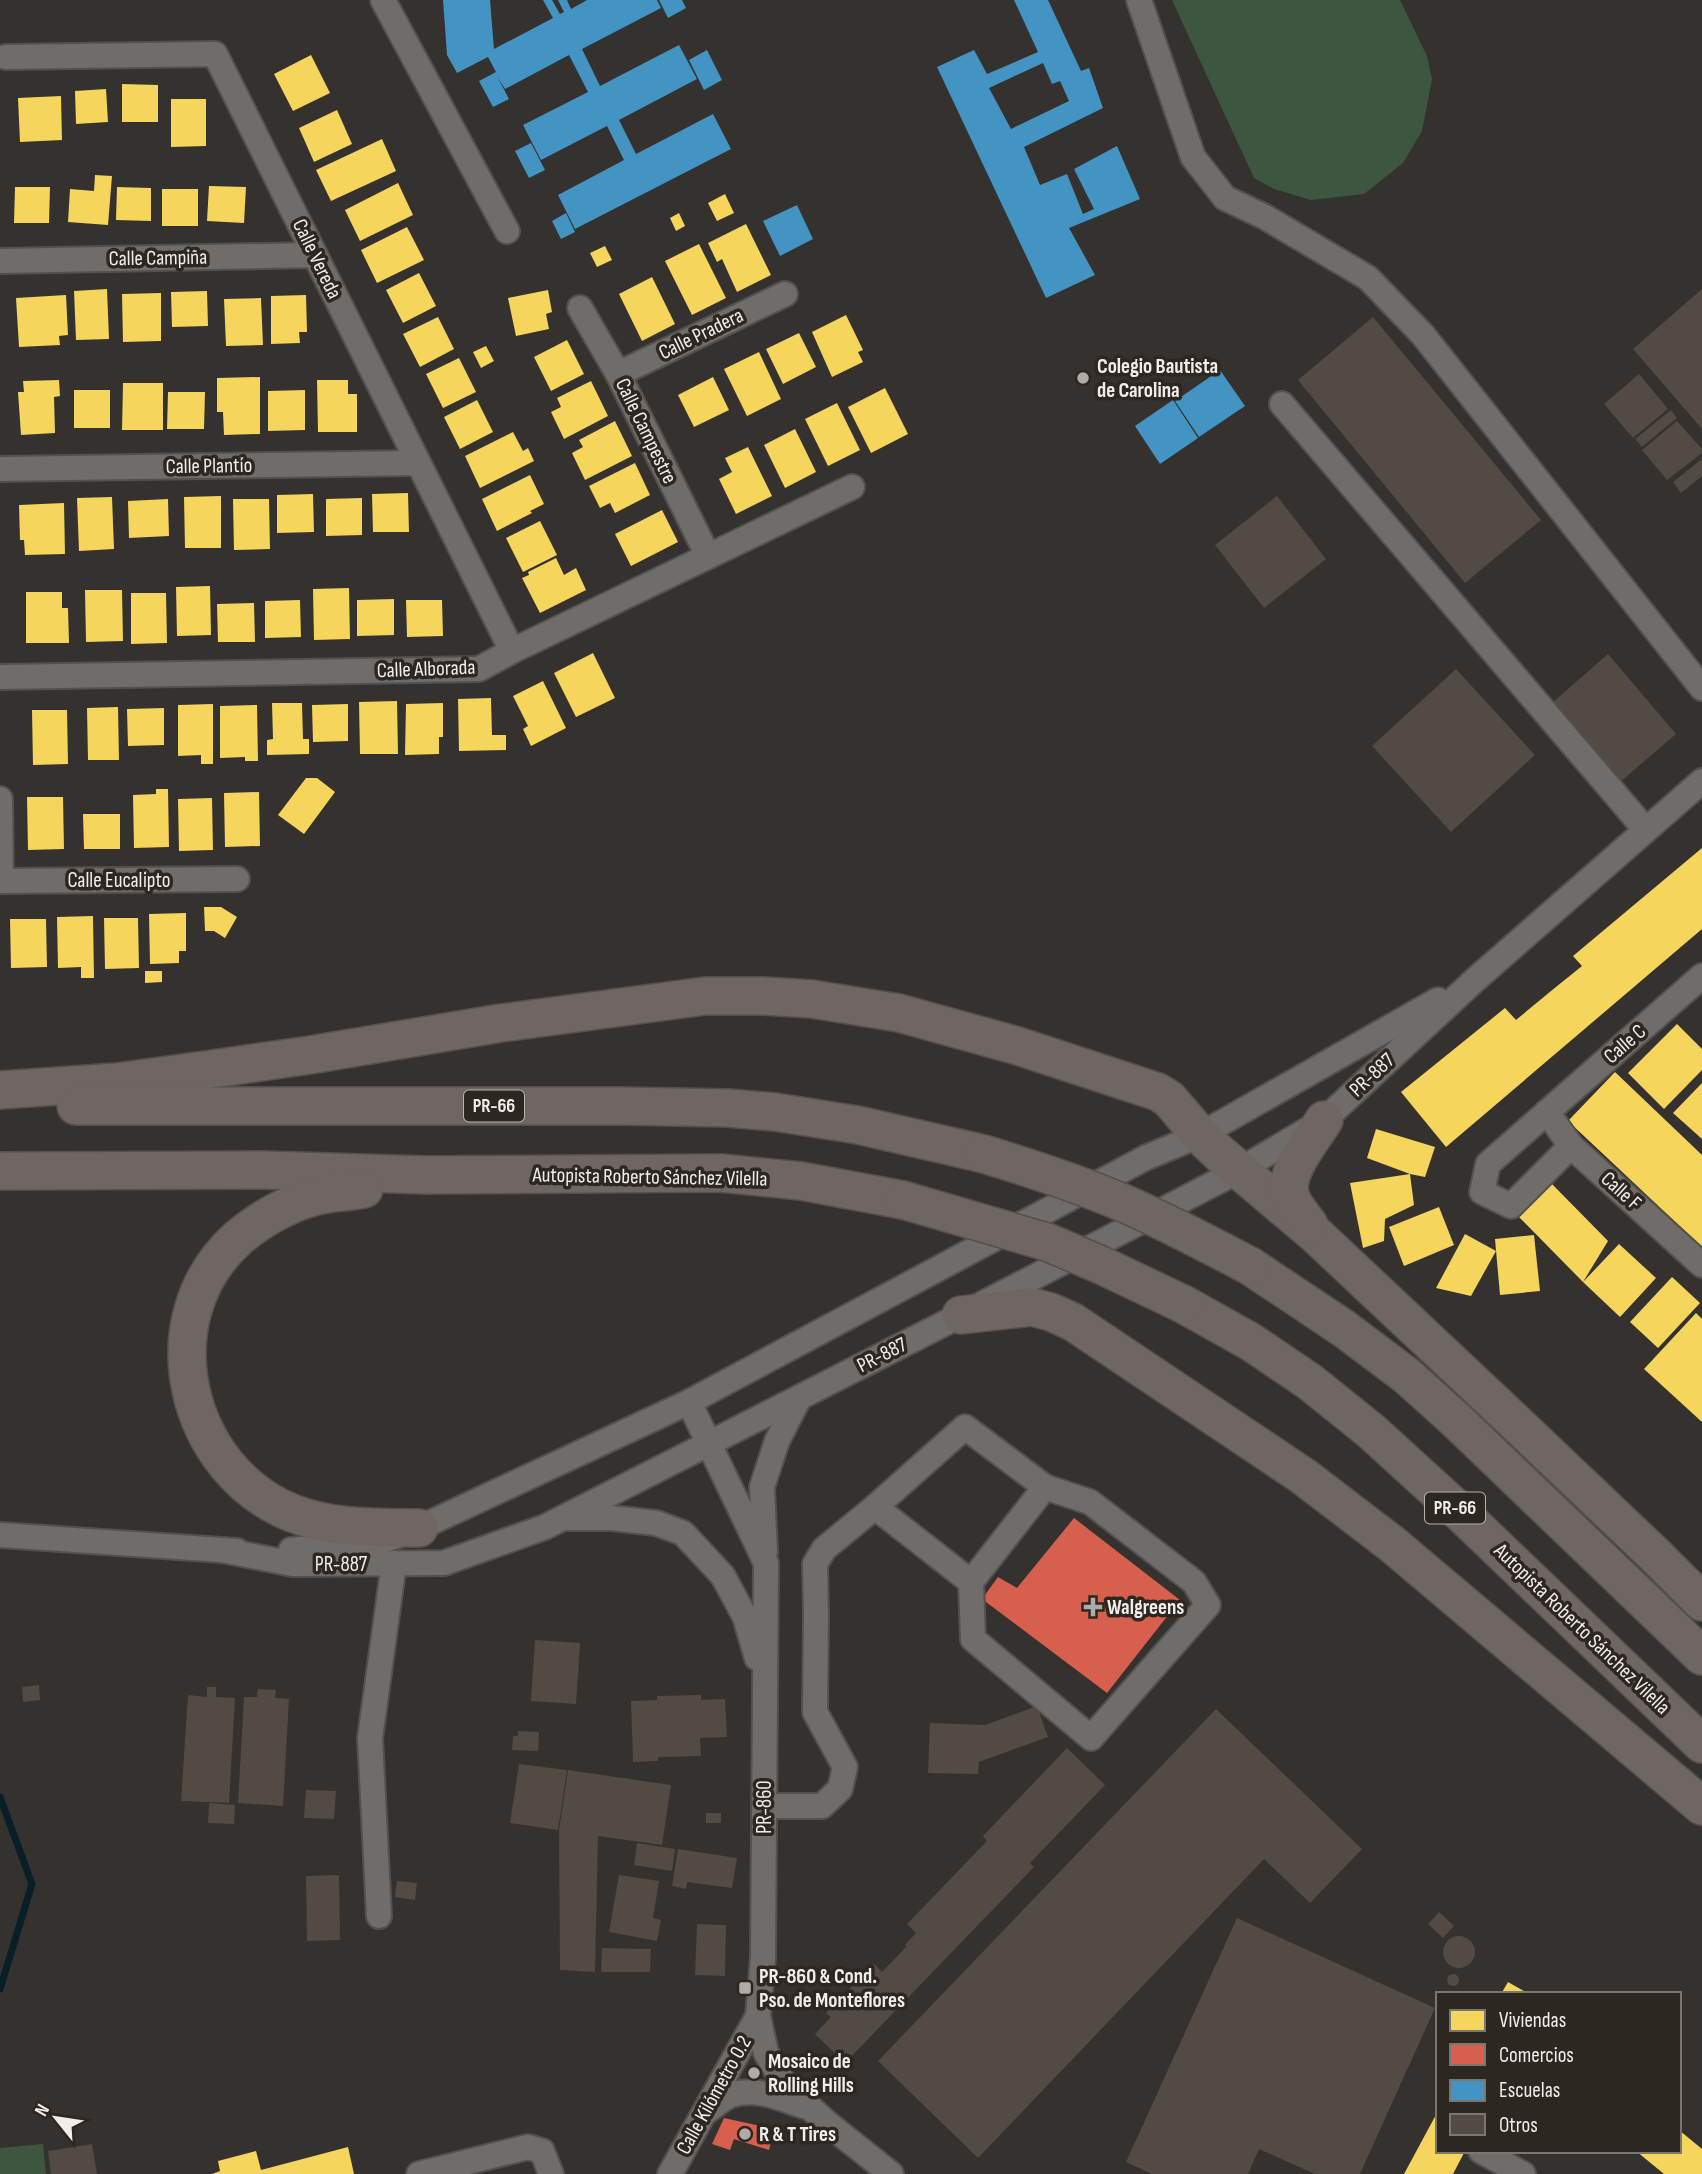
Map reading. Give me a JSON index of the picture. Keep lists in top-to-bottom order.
{
  "streets": {
    "highway": ["PR-66", "Autopista Roberto Sánchez Vilella"],
    "street": [
      "Calle Campiña",
      "Calle Vereda",
      "Calle Pradera",
      "Calle Campestre",
      "Calle Plantío",
      "Calle Alborada",
      "Calle Eucalipto",
      "Calle C",
      "PR-887",
      "Calle F",
      "PR-860",
      "Calle Kilómetro 0.2"
    ]
  },
  "crossings": [
    ["Calle Campiña", "Calle Vereda"],
    ["Calle Vereda", "Calle Plantío"],
    ["Calle Vereda", "Calle Alborada"],
    ["Calle Pradera", "Calle Campestre"],
    ["Calle Campestre", "Calle Alborada"],
    ["Calle C", "Calle F"],
    ["PR-887", "PR-860"],
    ["PR-860", "Calle Kilómetro 0.2"]
  ],
  "places": {
    "other": ["Colegio Bautista de Carolina", "Mosaico de Rolling Hills", "R & T Tires"],
    "health": ["Walgreens"],
    "transit": ["PR-860 & Cond. Pso. de Monteflores"]
  },
  "legend": [
    "Viviendas",
    "Comercios",
    "Escuelas",
    "Otros"
  ],
  "north": "top left"
}
